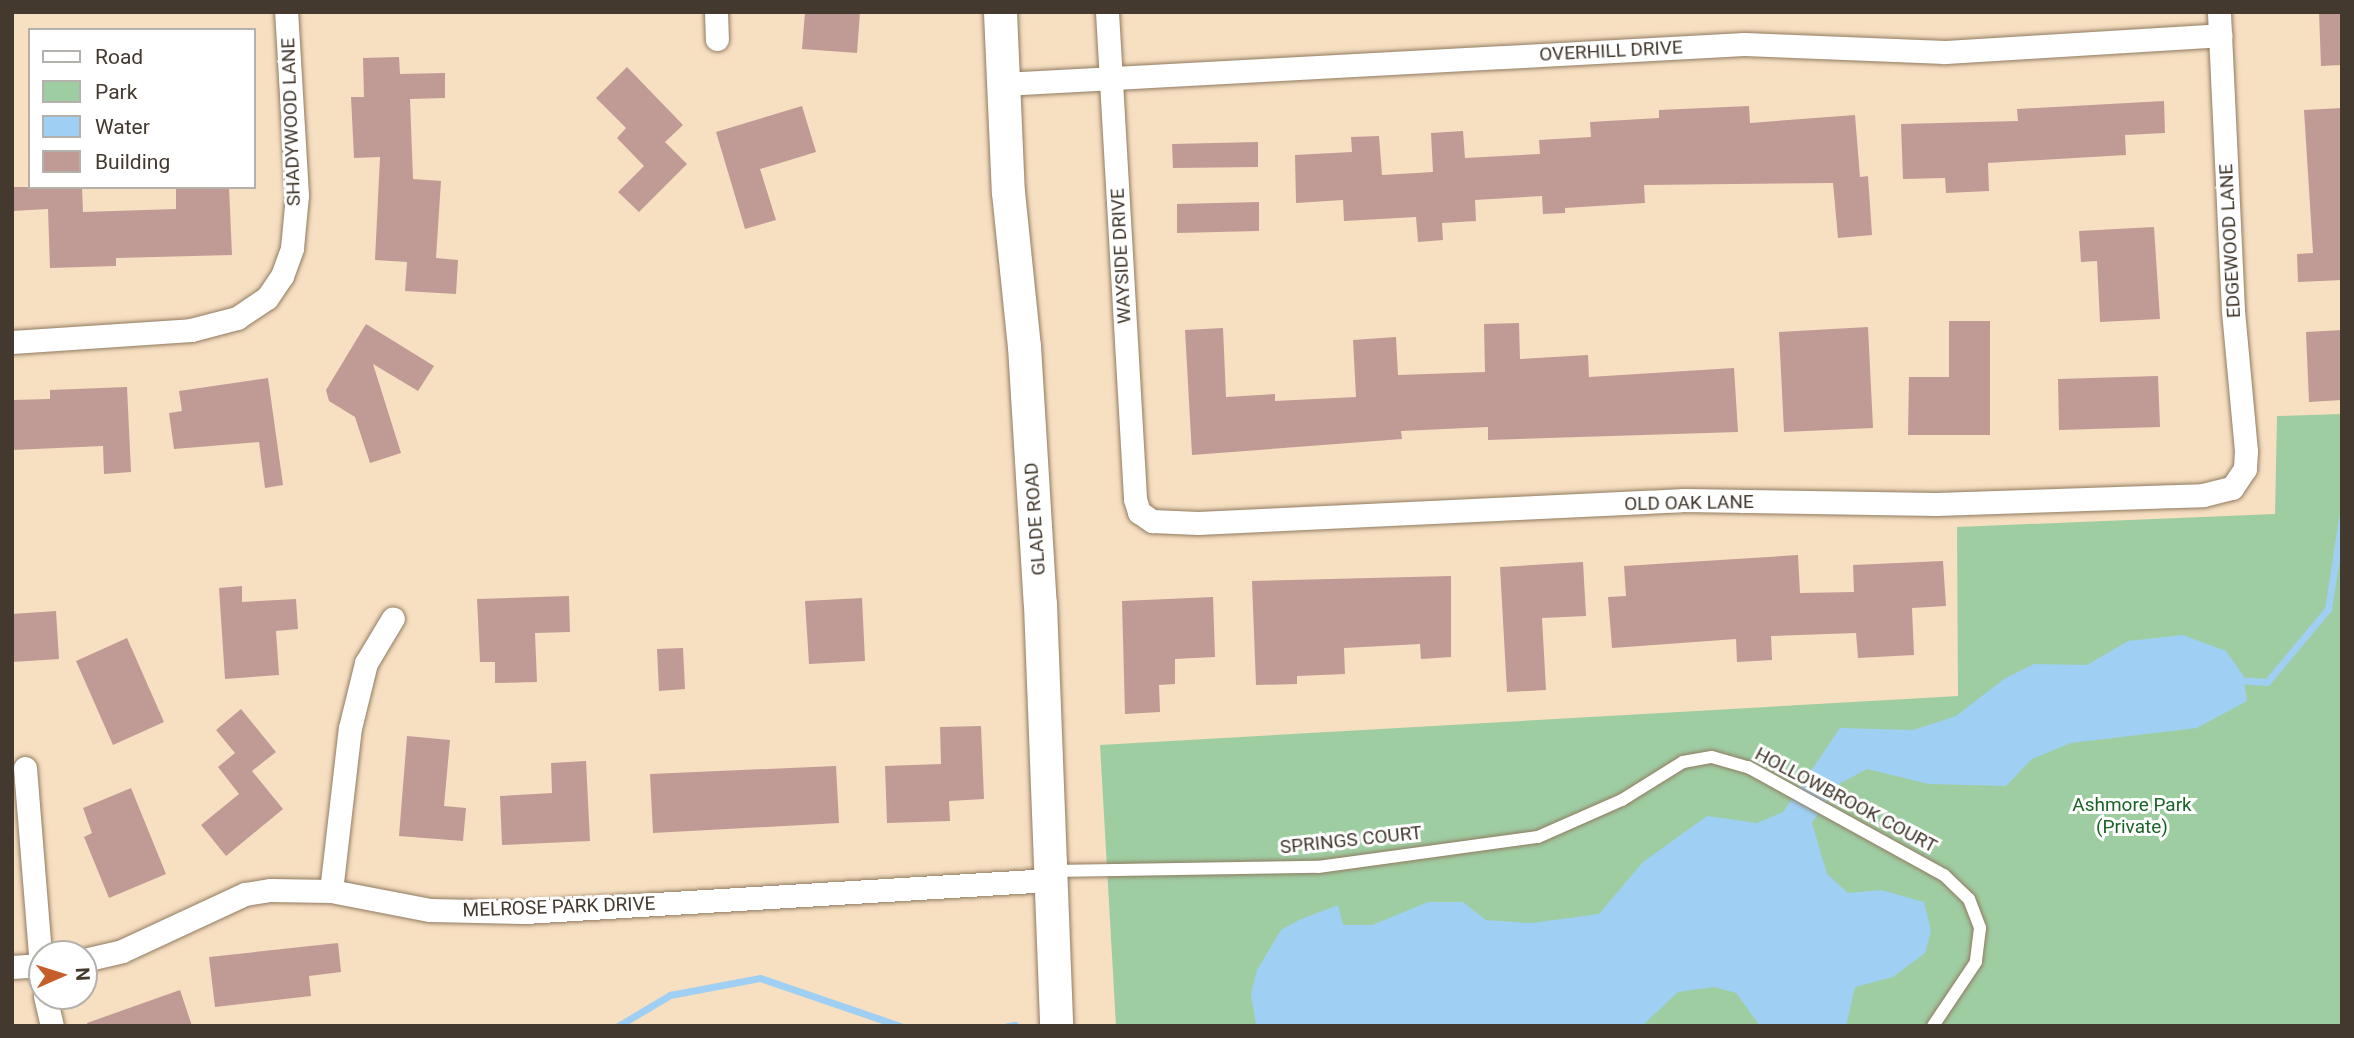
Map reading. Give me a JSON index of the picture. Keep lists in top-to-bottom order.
{
  "streets": {
    "main road": ["GLADE ROAD"],
    "street": [
      "OVERHILL DRIVE",
      "SHADYWOOD LANE",
      "EDGEWOOD LANE",
      "WAYSIDE DRIVE",
      "OLD OAK LANE",
      "MELROSE PARK DRIVE"
    ],
    "lane": ["HOLLOWBROOK COURT", "SPRINGS COURT"]
  },
  "crossings": [
    ["OVERHILL DRIVE", "EDGEWOOD LANE"],
    ["OVERHILL DRIVE", "WAYSIDE DRIVE"],
    ["OVERHILL DRIVE", "GLADE ROAD"],
    ["EDGEWOOD LANE", "OLD OAK LANE"],
    ["WAYSIDE DRIVE", "OLD OAK LANE"],
    ["GLADE ROAD", "SPRINGS COURT"],
    ["GLADE ROAD", "MELROSE PARK DRIVE"],
    ["HOLLOWBROOK COURT", "SPRINGS COURT"],
    ["SPRINGS COURT", "MELROSE PARK DRIVE"]
  ],
  "parks": ["Ashmore Park (Private)"],
  "legend": [
    "Road",
    "Park",
    "Water",
    "Building"
  ],
  "north": "right"
}
